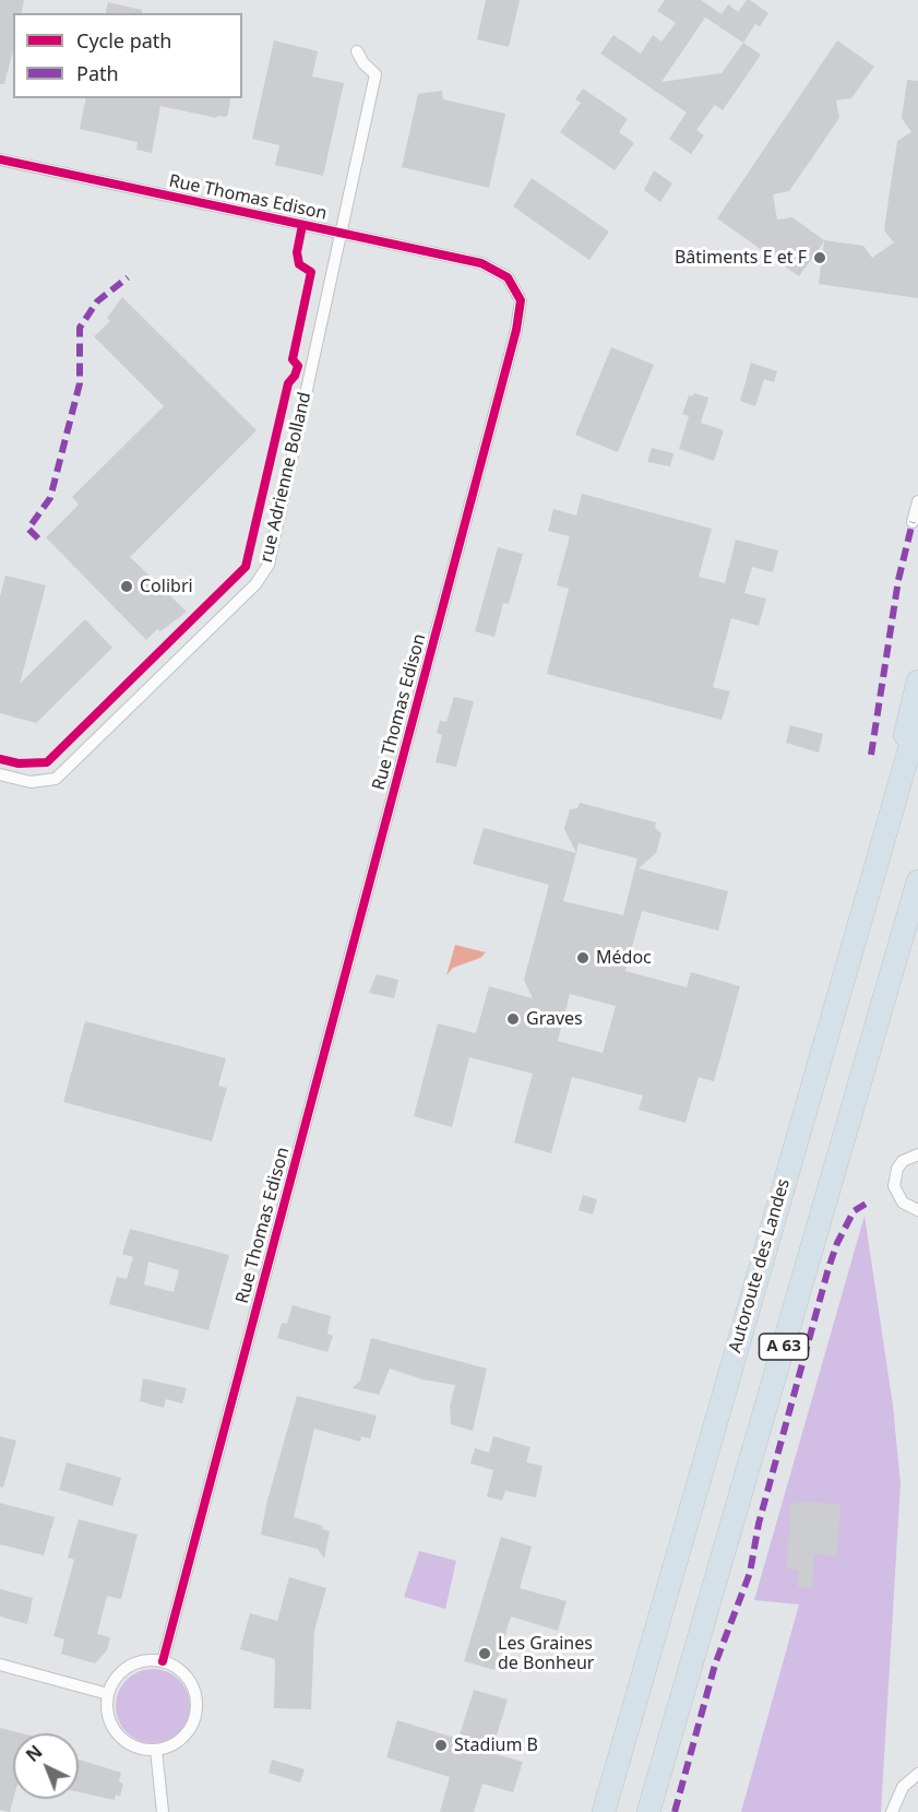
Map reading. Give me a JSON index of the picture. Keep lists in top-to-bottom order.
{
  "streets": {
    "highway": ["Autoroute des Landes", "A 63"],
    "street": ["Rue Thomas Edison", "rue Adrienne Bolland"]
  },
  "crossings": [
    ["Rue Thomas Edison", "rue Adrienne Bolland"]
  ],
  "places": [
    "Bâtiments E et F",
    "Colibri",
    "Médoc",
    "Graves",
    "Les Graines de Bonheur",
    "Stadium B"
  ],
  "legend": ["Cycle path", "Path"],
  "north": "top left"
}
